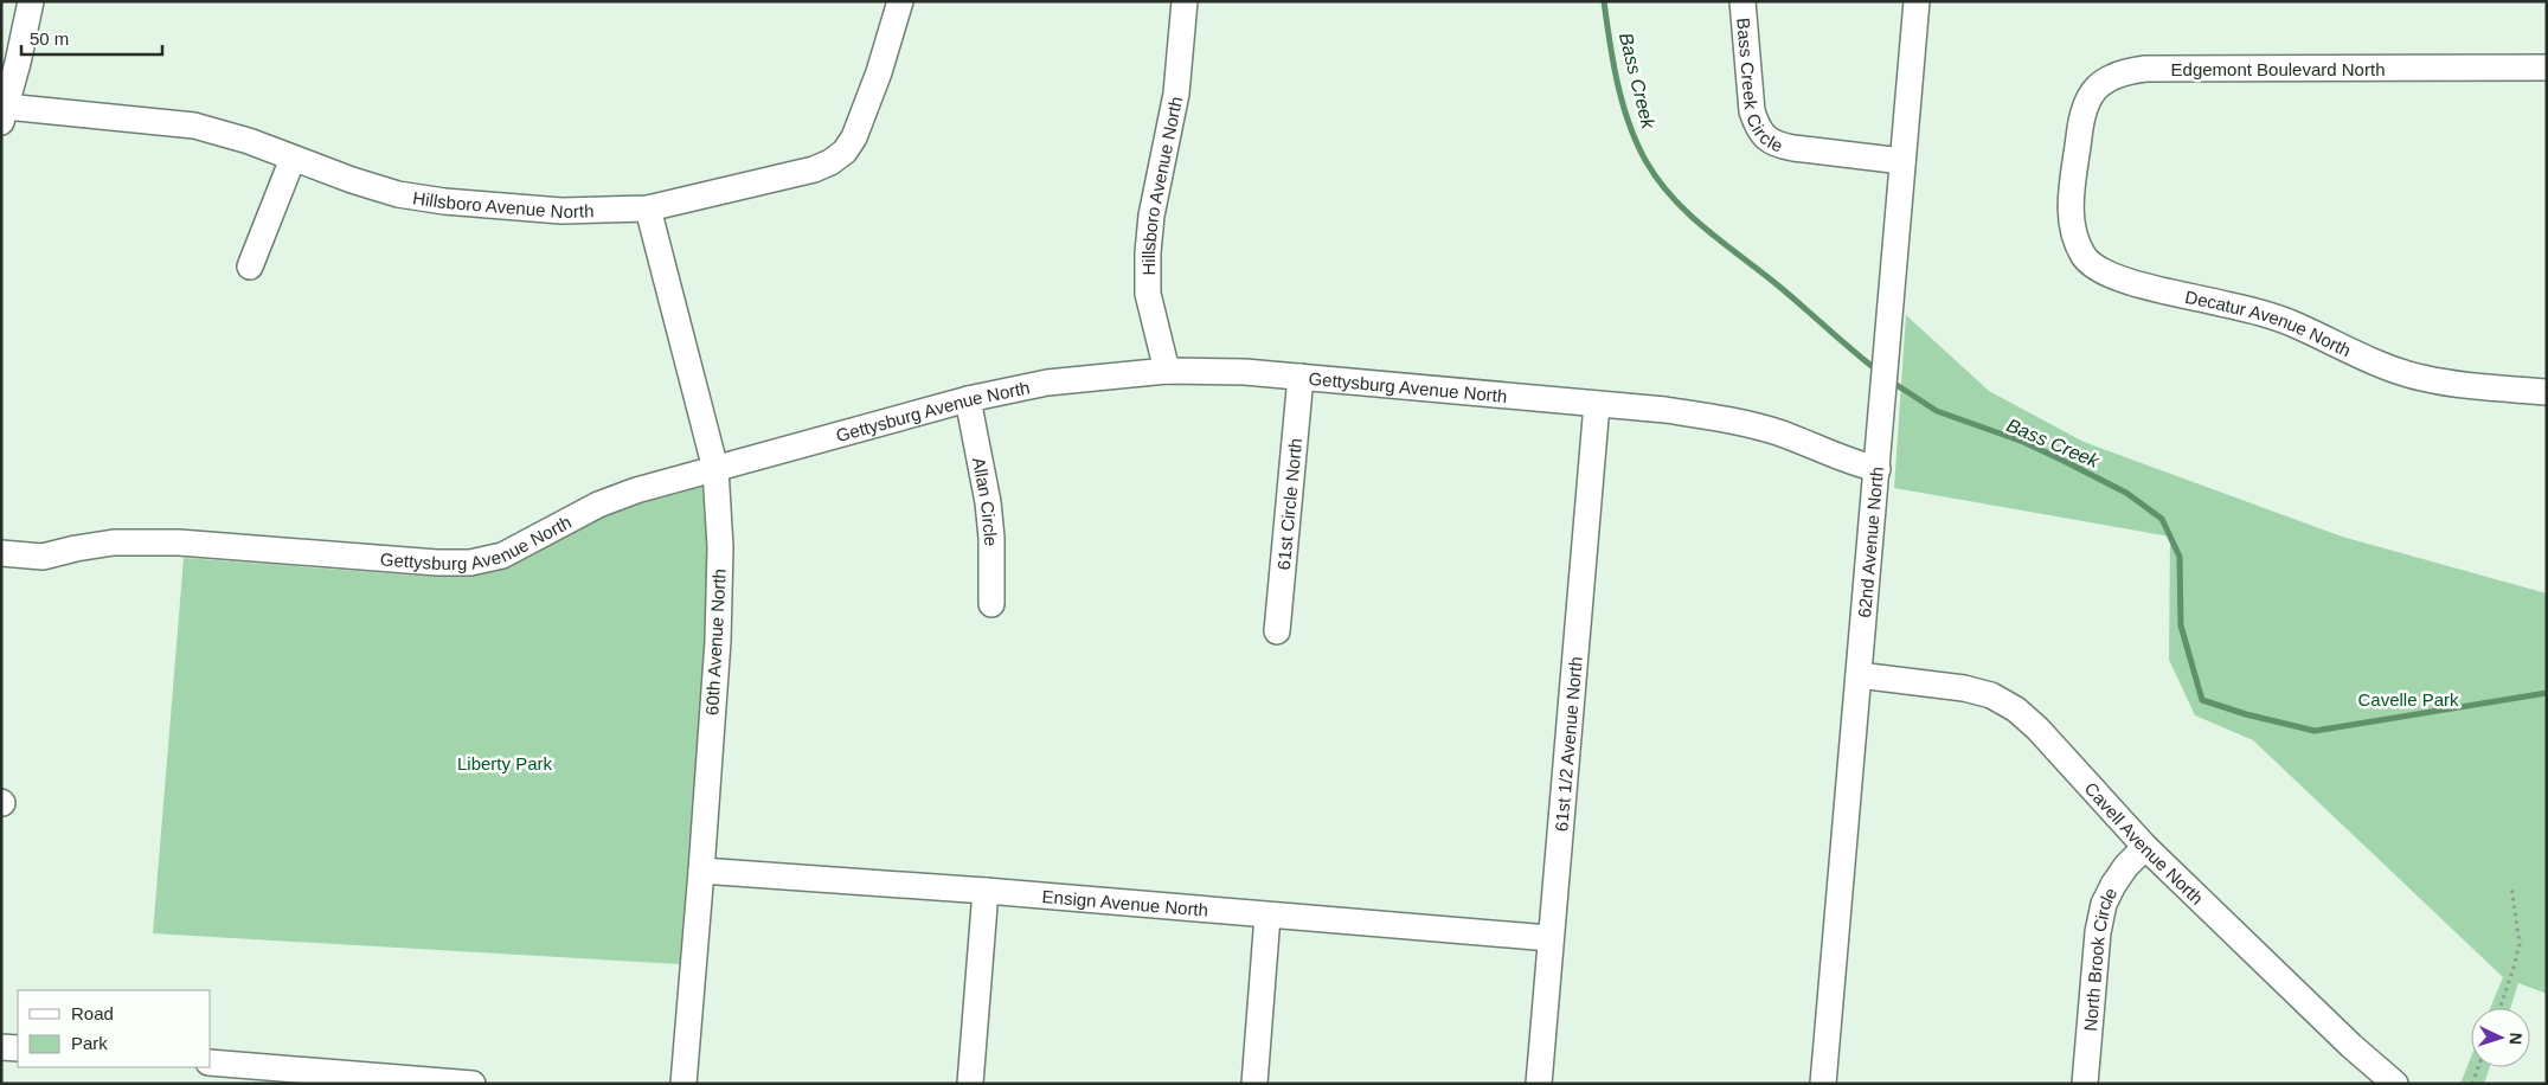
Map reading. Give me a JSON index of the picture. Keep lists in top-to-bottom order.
{
  "streets": {
    "street": [
      "Edgemont Boulevard North",
      "Bass Creek Circle",
      "Hillsboro Avenue North",
      "Decatur Avenue North",
      "Gettysburg Avenue North",
      "Allan Circle",
      "61st Circle North",
      "62nd Avenue North",
      "60th Avenue North",
      "61st 1/2 Avenue North",
      "Cavell Avenue North",
      "Ensign Avenue North",
      "North Brook Circle"
    ]
  },
  "crossings": [
    ["Edgemont Boulevard North", "Decatur Avenue North"],
    ["Bass Creek Circle", "62nd Avenue North"],
    ["Hillsboro Avenue North", "Gettysburg Avenue North"],
    ["Hillsboro Avenue North", "60th Avenue North"],
    ["Gettysburg Avenue North", "Allan Circle"],
    ["Gettysburg Avenue North", "61st Circle North"],
    ["Gettysburg Avenue North", "62nd Avenue North"],
    ["Gettysburg Avenue North", "60th Avenue North"],
    ["Gettysburg Avenue North", "61st 1/2 Avenue North"],
    ["62nd Avenue North", "Cavell Avenue North"],
    ["60th Avenue North", "Ensign Avenue North"],
    ["61st 1/2 Avenue North", "Ensign Avenue North"],
    ["Cavell Avenue North", "North Brook Circle"]
  ],
  "water": ["Bass Creek"],
  "parks": ["Cavelle Park", "Liberty Park"],
  "legend": ["Road", "Park"],
  "scale_bar": "50 m",
  "north": "right"
}
